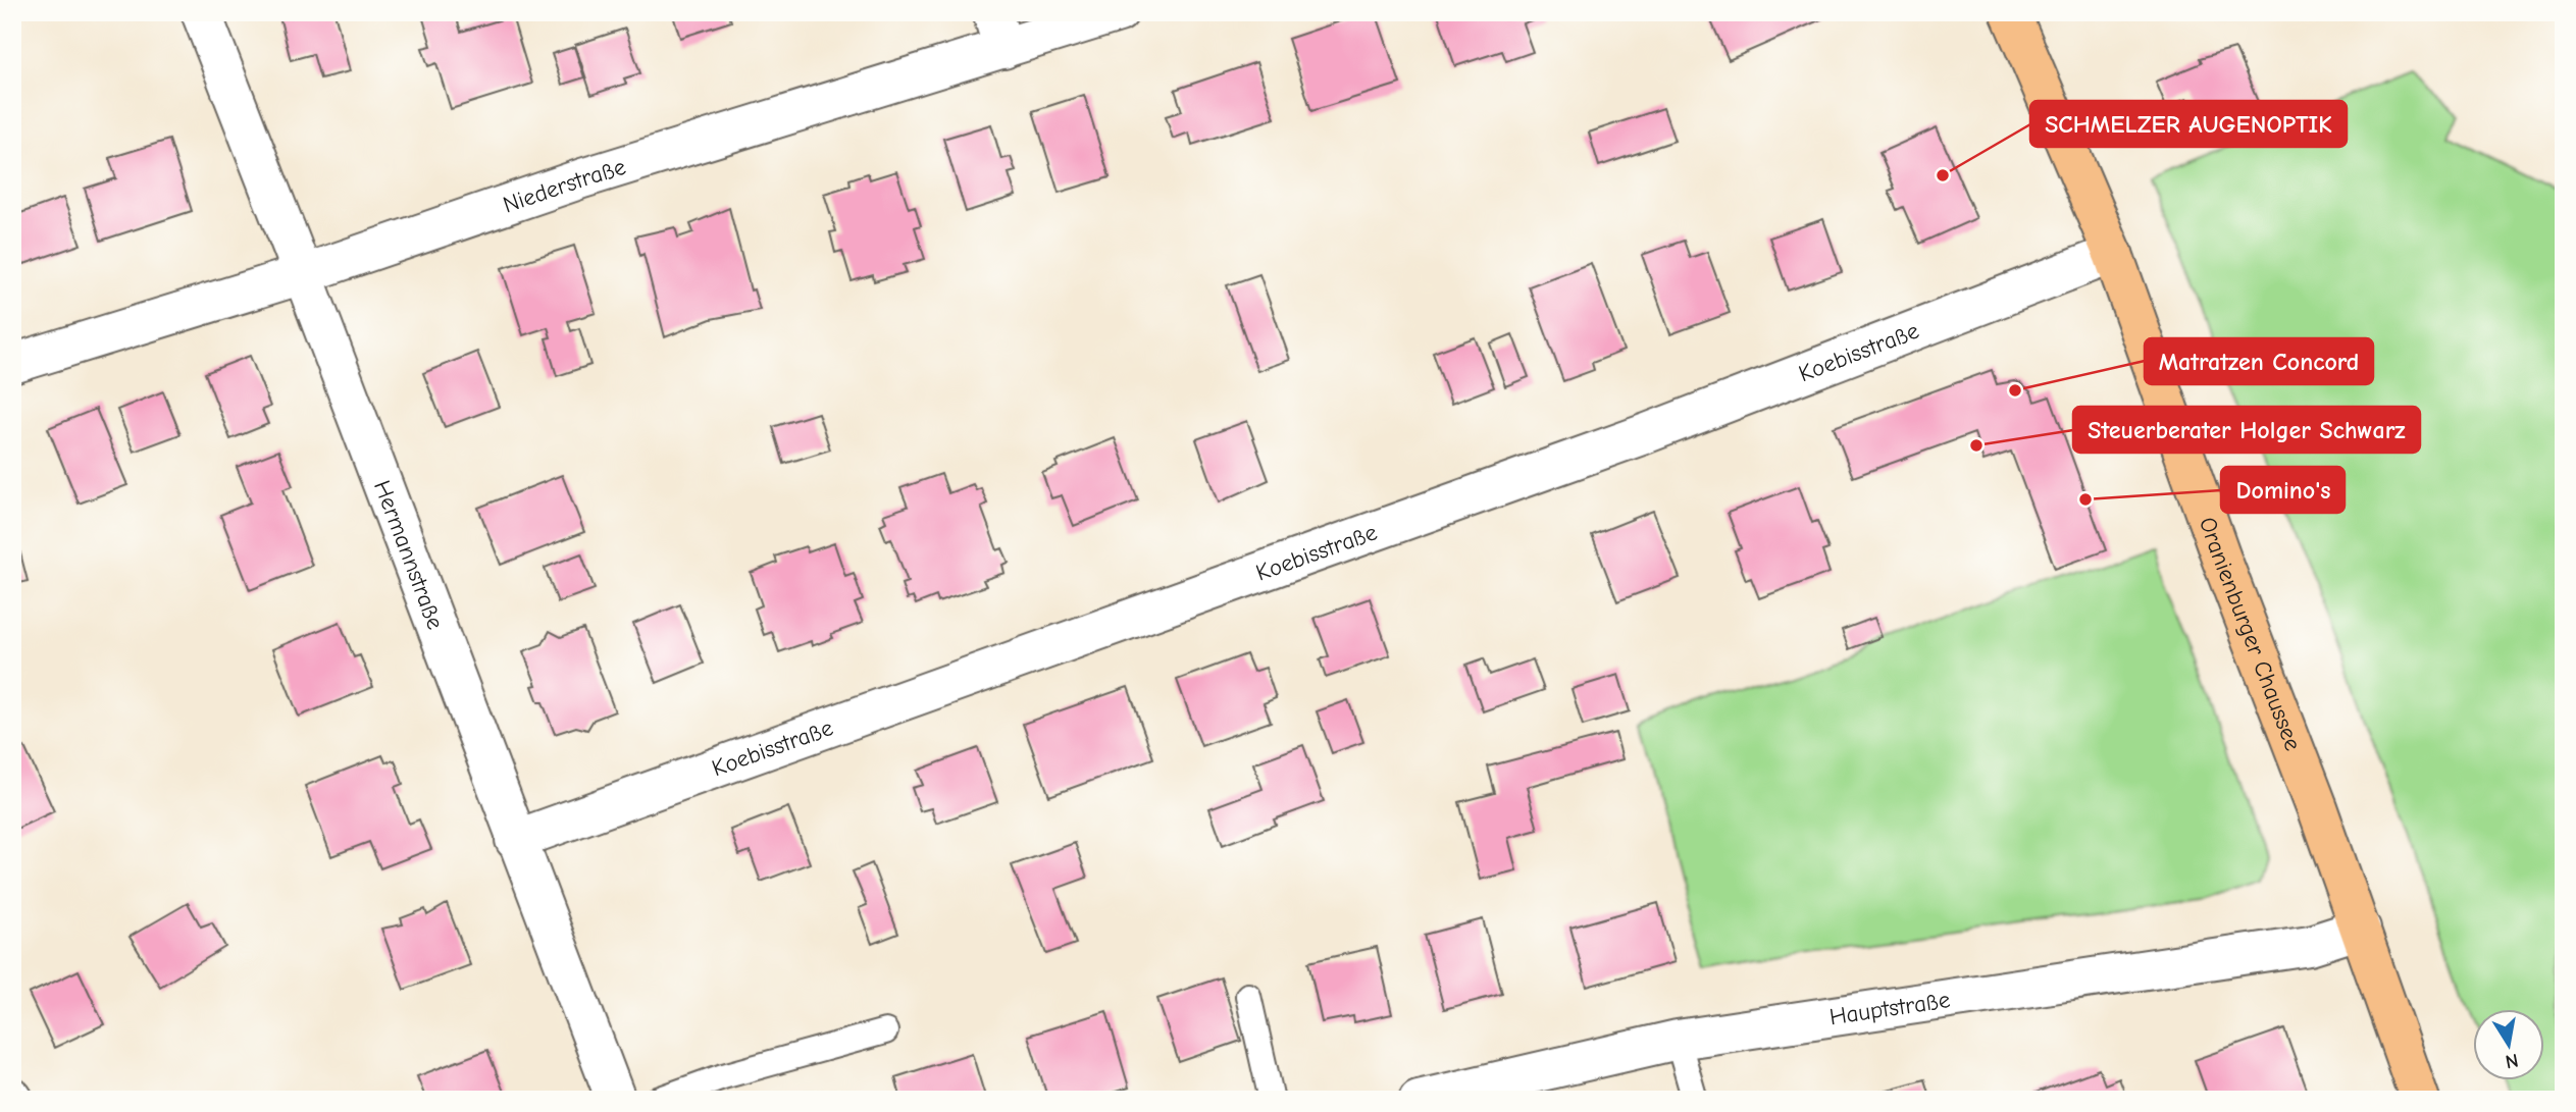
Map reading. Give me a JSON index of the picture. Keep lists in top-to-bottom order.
{
  "streets": {
    "main road": ["Oranienburger Chaussee"],
    "street": [
      "Niederstraße",
      "Koebisstraße",
      "Hermannstraße",
      "Hauptstraße"
    ]
  },
  "crossings": [
    ["Niederstraße", "Hermannstraße"],
    ["Koebisstraße", "Hermannstraße"],
    ["Koebisstraße", "Oranienburger Chaussee"],
    ["Oranienburger Chaussee", "Hauptstraße"]
  ],
  "places": [
    "SCHMELZER AUGENOPTIK",
    "Matratzen Concord",
    "Steuerberater Holger Schwarz",
    "Domino's"
  ],
  "north": "bottom"
}
